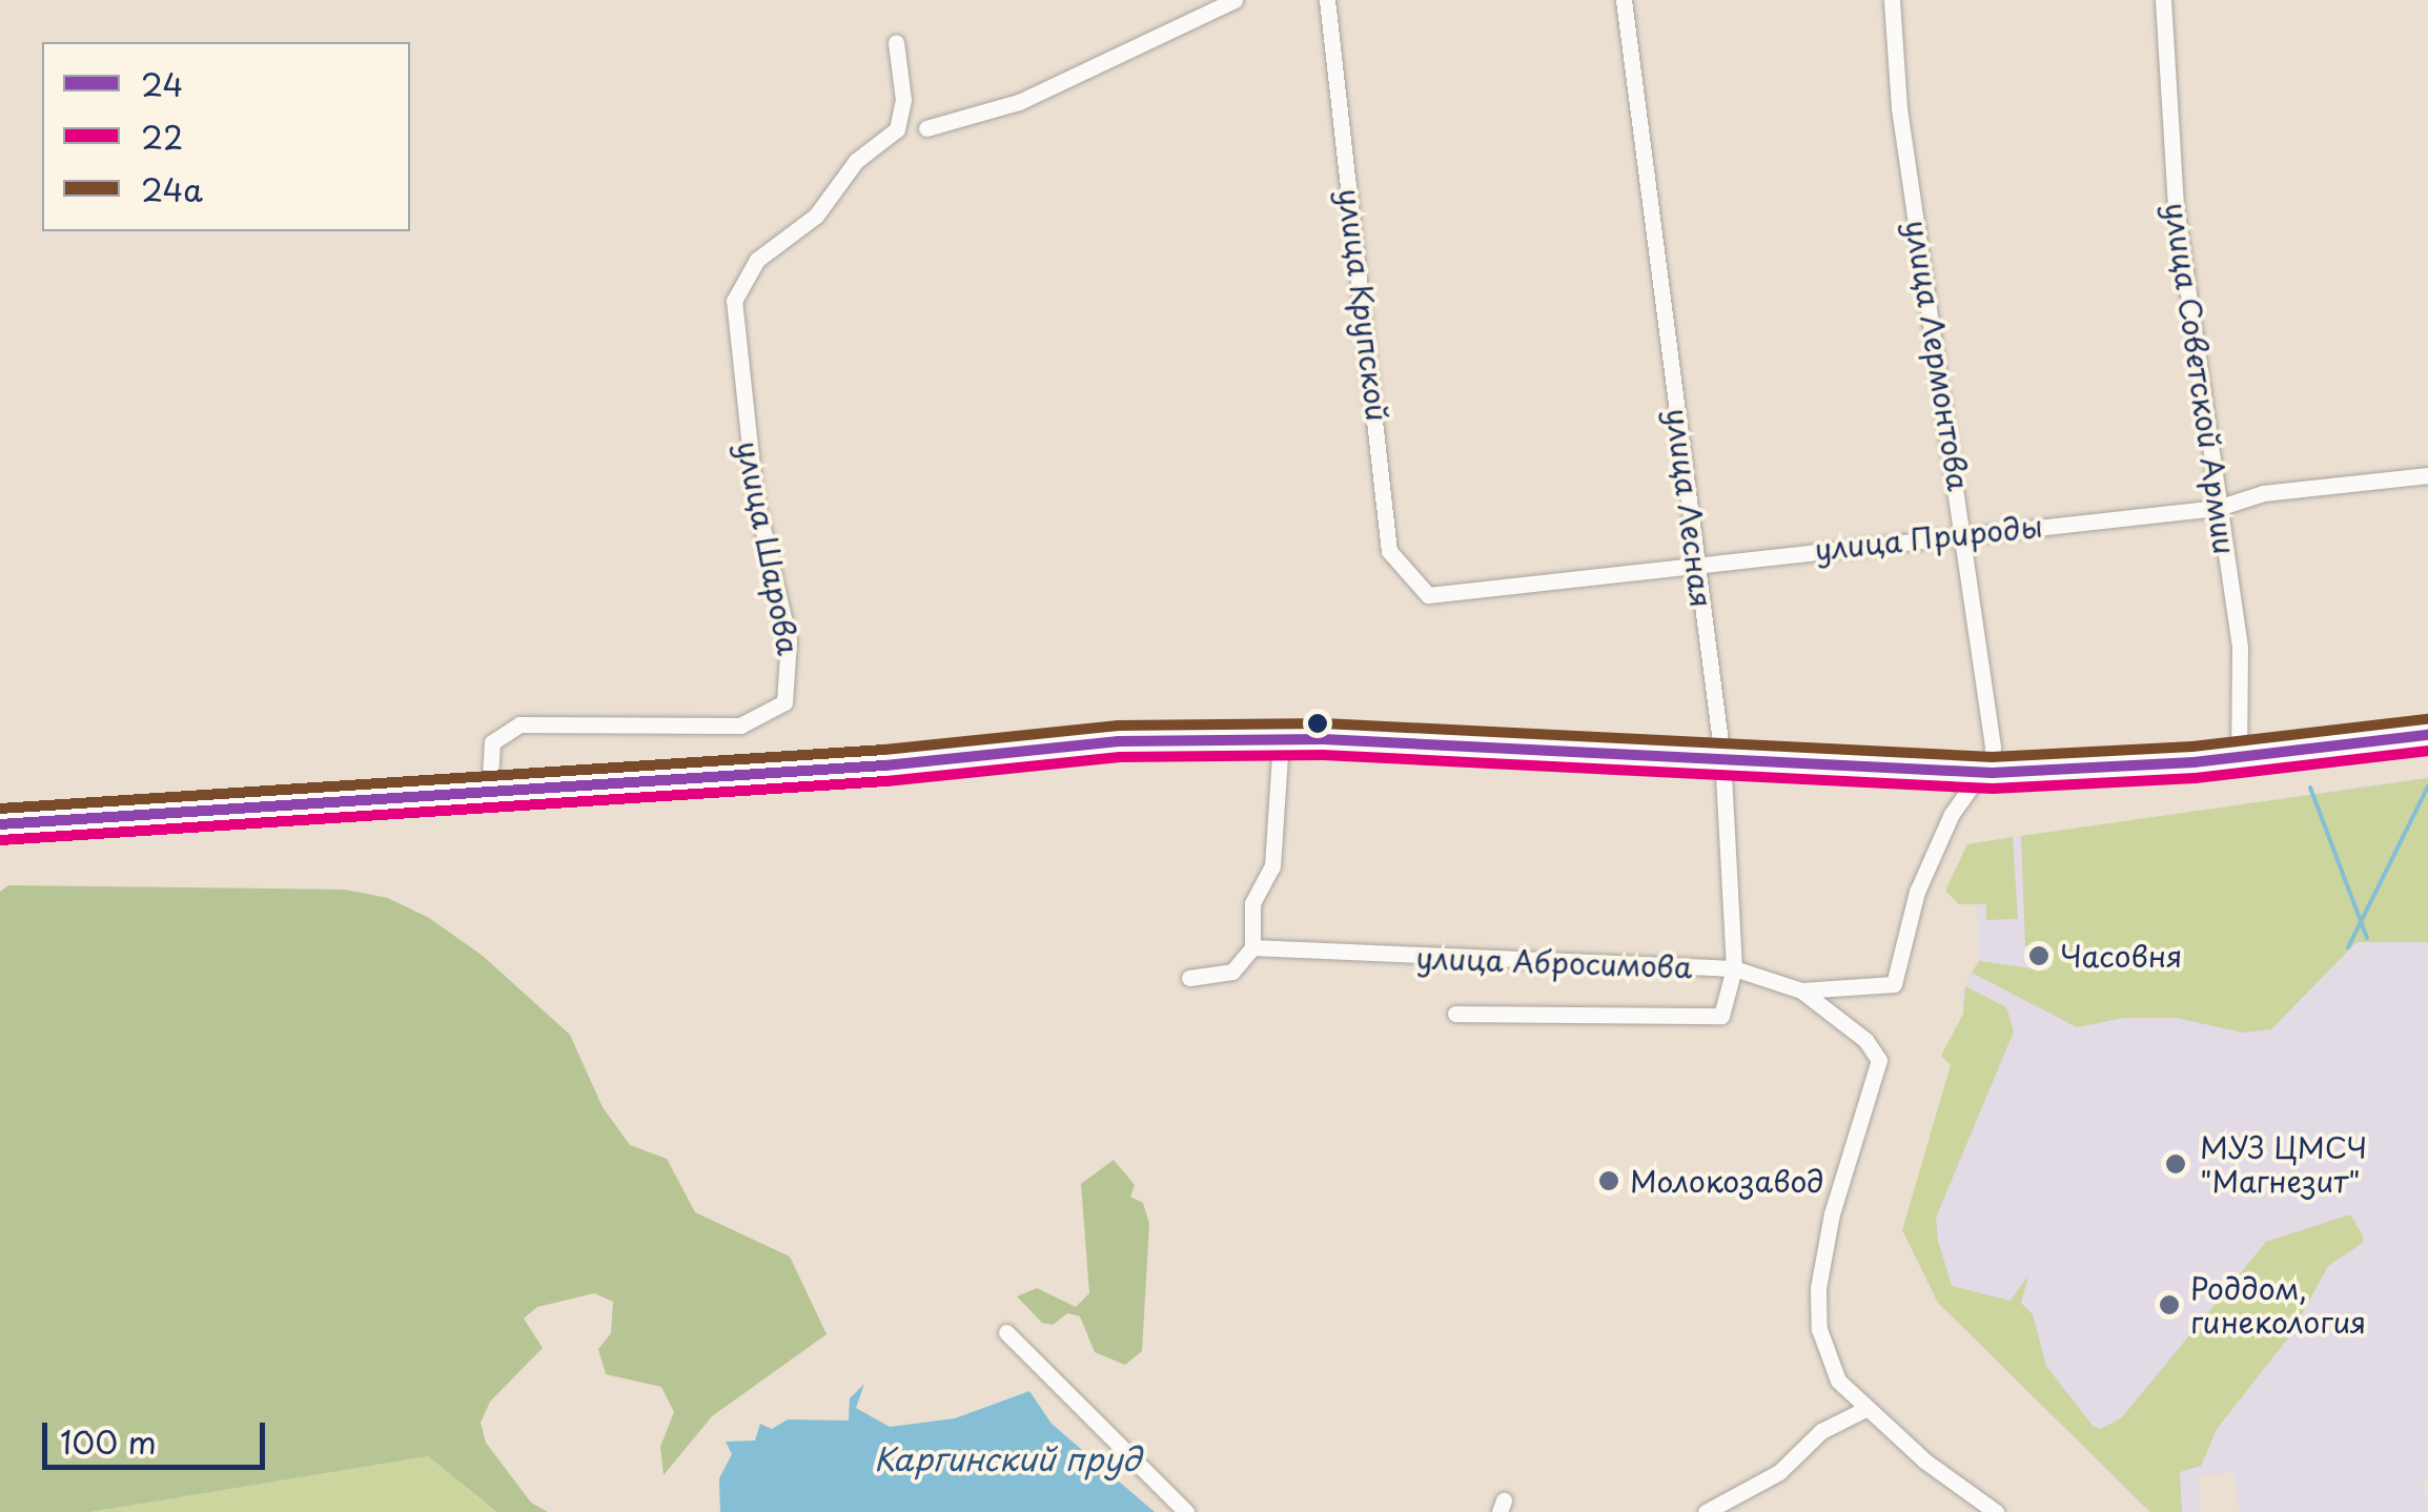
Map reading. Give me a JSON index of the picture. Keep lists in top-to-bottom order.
{
  "streets": {
    "street": [
      "улица Крупской",
      "улица Лермонтова",
      "улица Советской Армии",
      "улица Лесная",
      "улица Природы",
      "улица Шарова",
      "улица Абросимова"
    ]
  },
  "crossings": [
    ["улица Крупской", "улица Природы"],
    ["улица Лермонтова", "улица Природы"],
    ["улица Лермонтова", "улица Абросимова"],
    ["улица Советской Армии", "улица Природы"],
    ["улица Лесная", "улица Природы"],
    ["улица Лесная", "улица Абросимова"]
  ],
  "water": ["Каргинский пруд"],
  "places": [
    "Часовня",
    "МУЗ ЦМСЧ \"Магнезит\"",
    "Молокозавод",
    "Роддом, гинекология"
  ],
  "lines": ["transit line 24a", "transit line 24", "transit line 22"],
  "legend": ["24", "22", "24a"],
  "scale_bar": "100 m"
}
